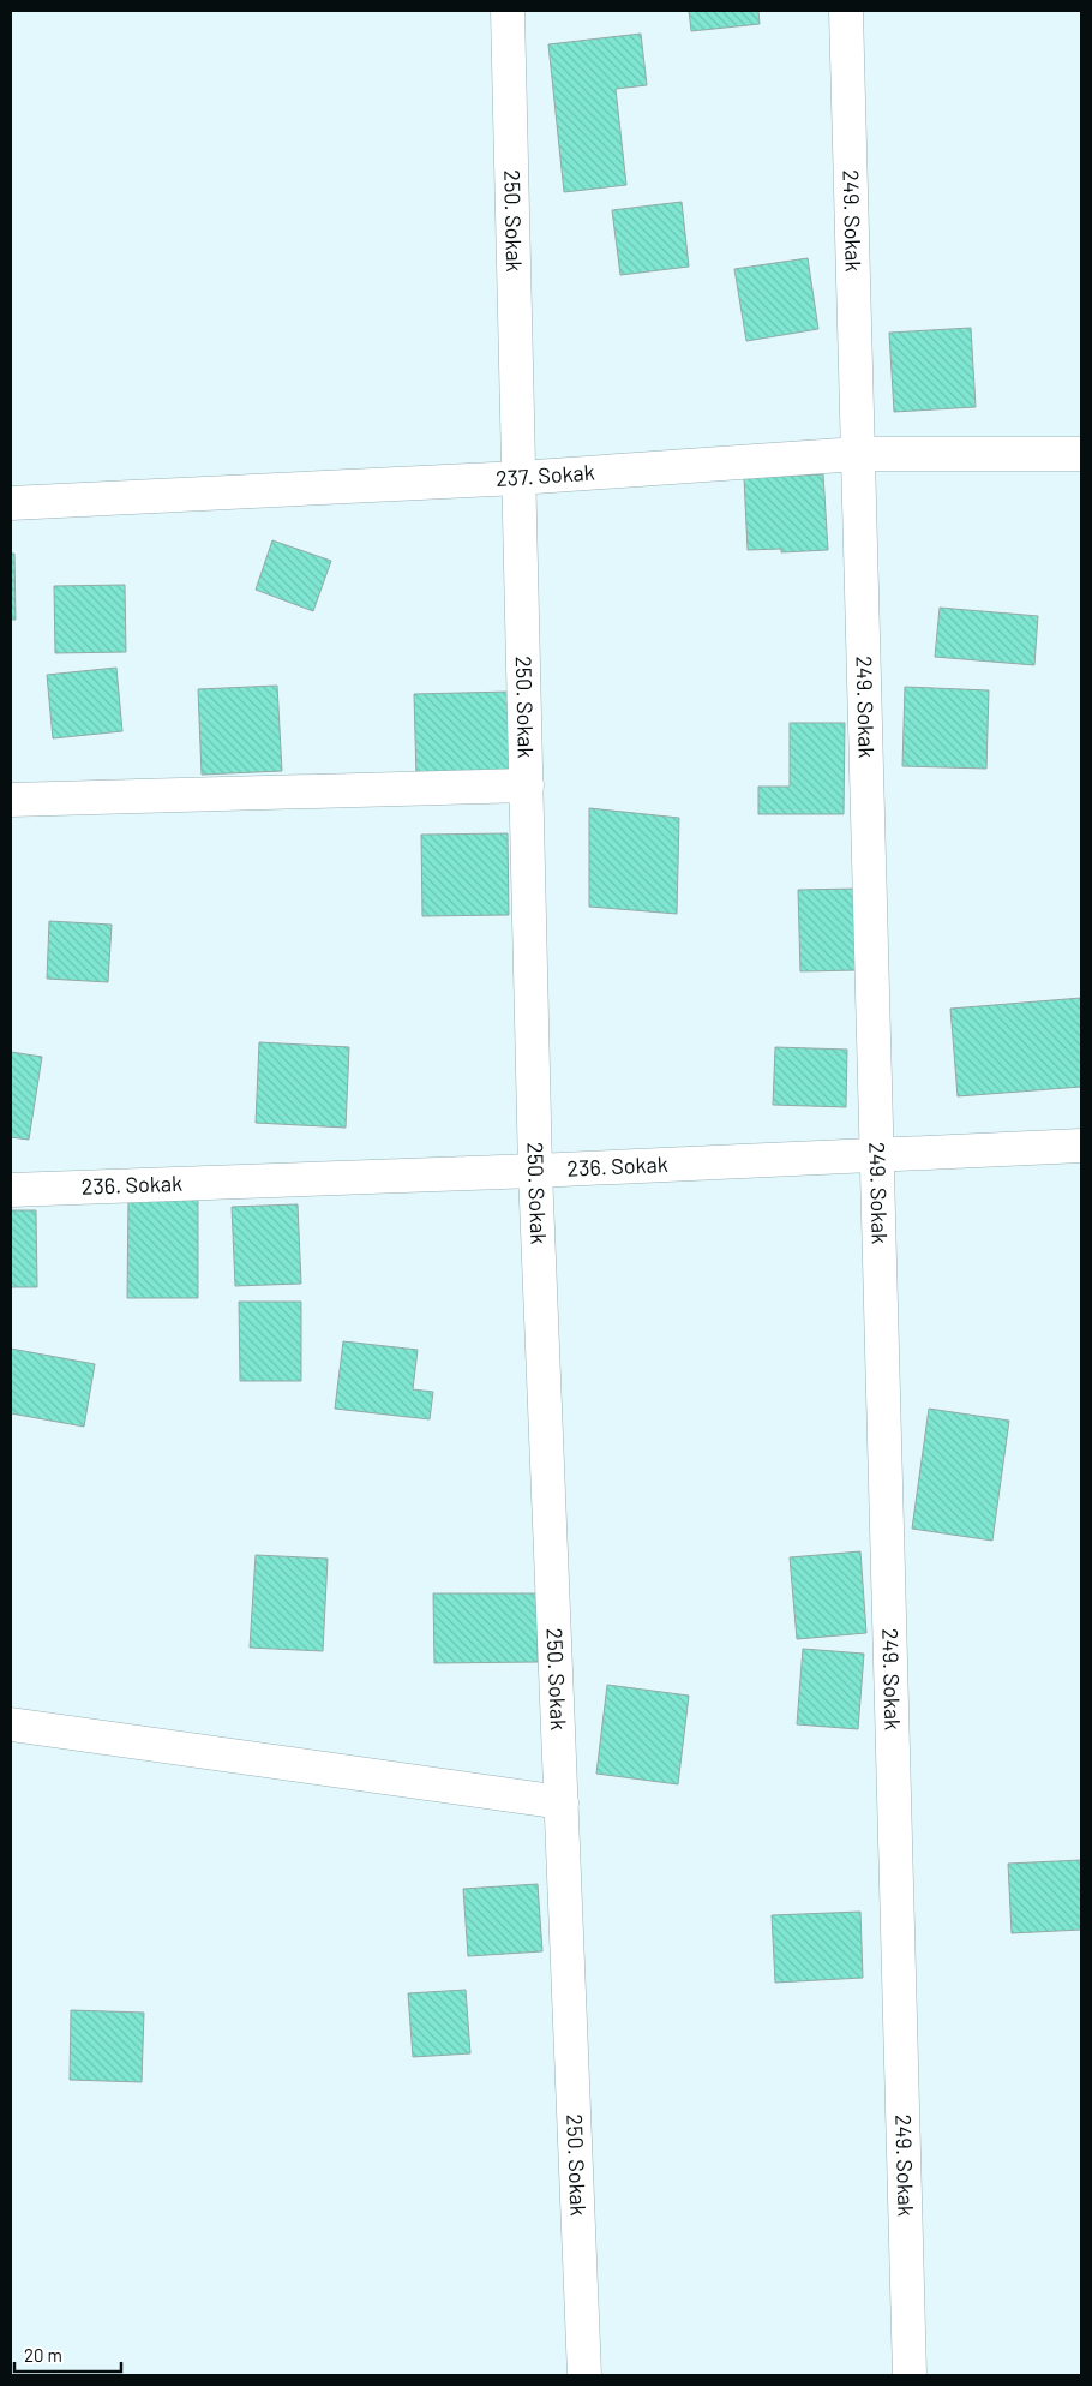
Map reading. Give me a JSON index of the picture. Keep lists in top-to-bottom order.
{
  "streets": {
    "street": [
      "250. Sokak",
      "249. Sokak",
      "237. Sokak",
      "236. Sokak"
    ]
  },
  "crossings": [
    ["250. Sokak", "237. Sokak"],
    ["250. Sokak", "236. Sokak"],
    ["249. Sokak", "237. Sokak"],
    ["249. Sokak", "236. Sokak"]
  ],
  "scale_bar": "20 m"
}
